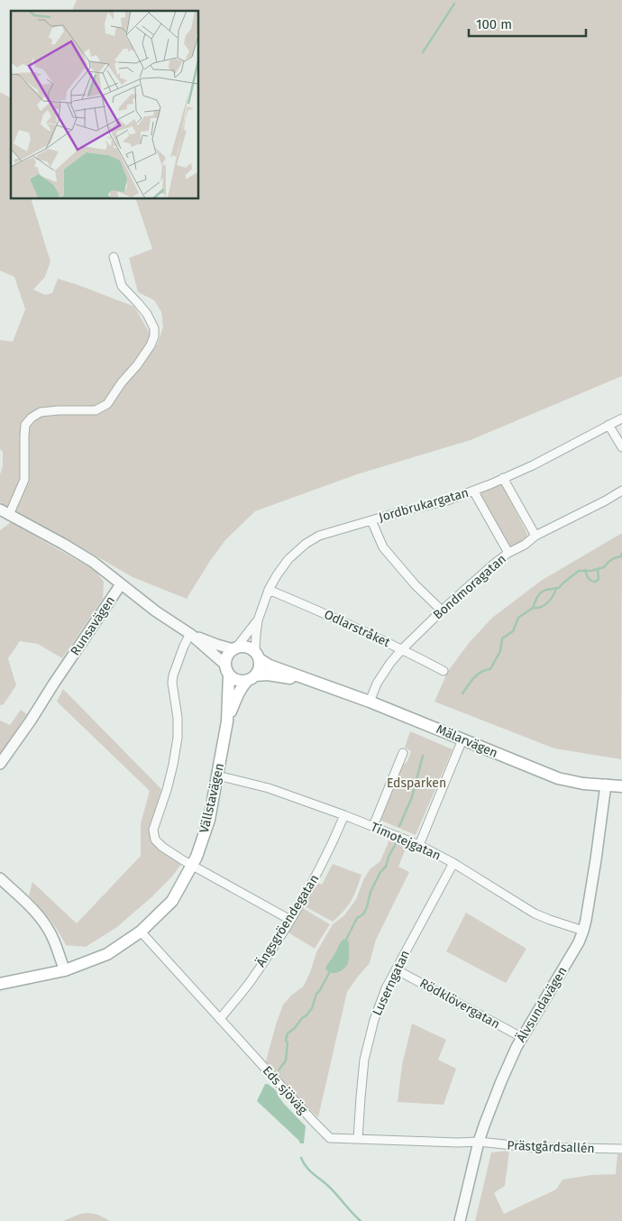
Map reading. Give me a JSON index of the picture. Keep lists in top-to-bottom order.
{
  "streets": {
    "main road": ["Mälarvägen", "Vällstavägen"],
    "street": [
      "Jordbrukargatan",
      "Bondmoragatan",
      "Runsavägen",
      "Odlarstråket",
      "Timotejgatan",
      "Ängsgröendegatan",
      "Luserngatan",
      "Rödklövergatan",
      "Älvsundavägen",
      "Eds sjöväg",
      "Prästgårdsallén"
    ]
  },
  "crossings": [
    ["Jordbrukargatan", "Odlarstråket"],
    ["Jordbrukargatan", "Mälarvägen"],
    ["Jordbrukargatan", "Vällstavägen"],
    ["Bondmoragatan", "Odlarstråket"],
    ["Bondmoragatan", "Mälarvägen"],
    ["Mälarvägen", "Vällstavägen"],
    ["Mälarvägen", "Älvsundavägen"],
    ["Vällstavägen", "Timotejgatan"],
    ["Vällstavägen", "Eds sjöväg"],
    ["Timotejgatan", "Ängsgröendegatan"],
    ["Timotejgatan", "Luserngatan"],
    ["Timotejgatan", "Älvsundavägen"],
    ["Ängsgröendegatan", "Eds sjöväg"],
    ["Luserngatan", "Rödklövergatan"],
    ["Luserngatan", "Eds sjöväg"],
    ["Rödklövergatan", "Älvsundavägen"],
    ["Älvsundavägen", "Eds sjöväg"],
    ["Älvsundavägen", "Prästgårdsallén"],
    ["Eds sjöväg", "Prästgårdsallén"]
  ],
  "parks": ["Edsparken"],
  "scale_bar": "100 m"
}
